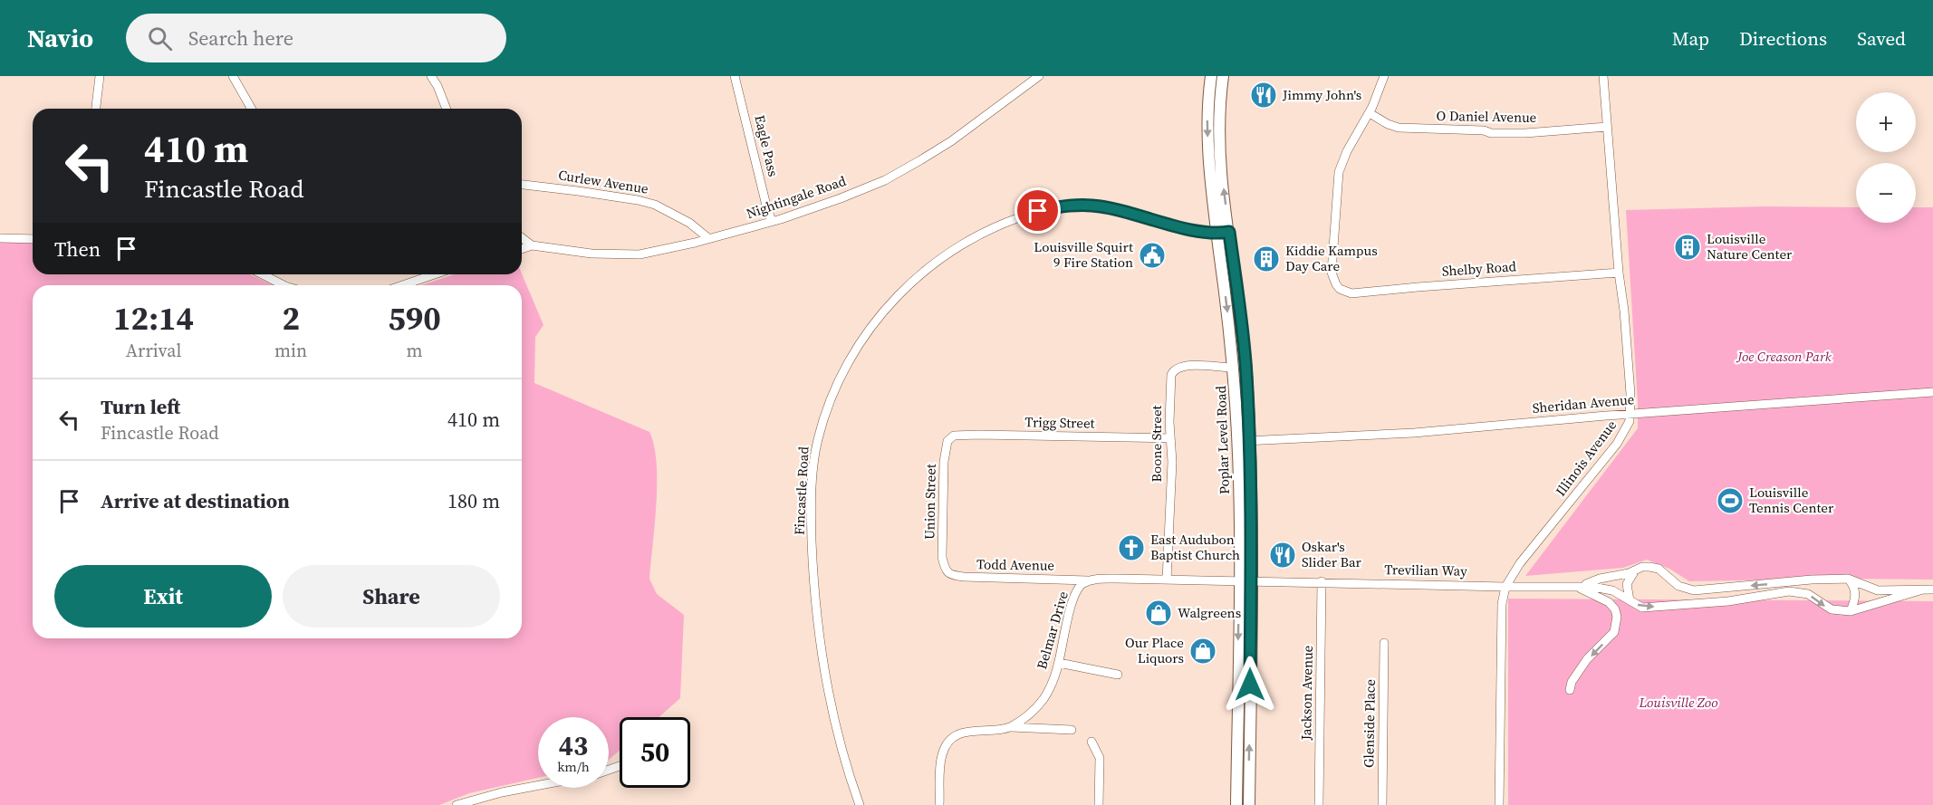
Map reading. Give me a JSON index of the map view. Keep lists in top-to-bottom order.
{
  "streets": {
    "main road": ["Poplar Level Road"],
    "street": [
      "O Daniel Avenue",
      "Eagle Pass",
      "Curlew Avenue",
      "Nightingale Road",
      "Shelby Road",
      "Sheridan Avenue",
      "Trigg Street",
      "Boone Street",
      "Illinois Avenue",
      "Fincastle Road",
      "Union Street",
      "Todd Avenue",
      "Trevilian Way",
      "Belmar Drive",
      "Jackson Avenue",
      "Glenside Place"
    ]
  },
  "crossings": [
    ["O Daniel Avenue", "Shelby Road"],
    ["O Daniel Avenue", "Illinois Avenue"],
    ["Eagle Pass", "Nightingale Road"],
    ["Curlew Avenue", "Nightingale Road"],
    ["Shelby Road", "Illinois Avenue"],
    ["Sheridan Avenue", "Poplar Level Road"],
    ["Sheridan Avenue", "Illinois Avenue"],
    ["Trigg Street", "Boone Street"],
    ["Trigg Street", "Union Street"],
    ["Poplar Level Road", "Boone Street"],
    ["Poplar Level Road", "Fincastle Road"],
    ["Poplar Level Road", "Trevilian Way"],
    ["Illinois Avenue", "Trevilian Way"],
    ["Union Street", "Todd Avenue"],
    ["Todd Avenue", "Belmar Drive"],
    ["Trevilian Way", "Jackson Avenue"]
  ],
  "parks": ["Joe Creason Park", "Louisville Zoo"],
  "places": {
    "restaurant": ["Jimmy John's", "Oskar's Slider Bar"],
    "building": ["Louisville Nature Center", "Kiddie Kampus Day Care"],
    "public building": ["Louisville Squirt 9 Fire Station"],
    "sports": ["Louisville Tennis Center"],
    "church": ["East Audubon Baptist Church"],
    "shop": ["Walgreens", "Our Place Liquors"]
  },
  "page": {
    "header": "Navio",
    "search": "Search here",
    "nav": ["Map", "Directions", "Saved"],
    "map_buttons": ["+", "−"],
    "turn": ["410 m", "Fincastle Road"],
    "then": "Then",
    "eta": [
      "12:14",
      "Arrival",
      "2",
      "min",
      "590",
      "m"
    ],
    "list": [
      {
        "name": "Turn left",
        "note": "Fincastle Road",
        "value": "410 m"
      },
      {
        "name": "Arrive at destination",
        "value": "180 m"
      }
    ],
    "buttons": ["Exit", "Share"],
    "speed": "43 km/h",
    "limit": "50"
  }
}
